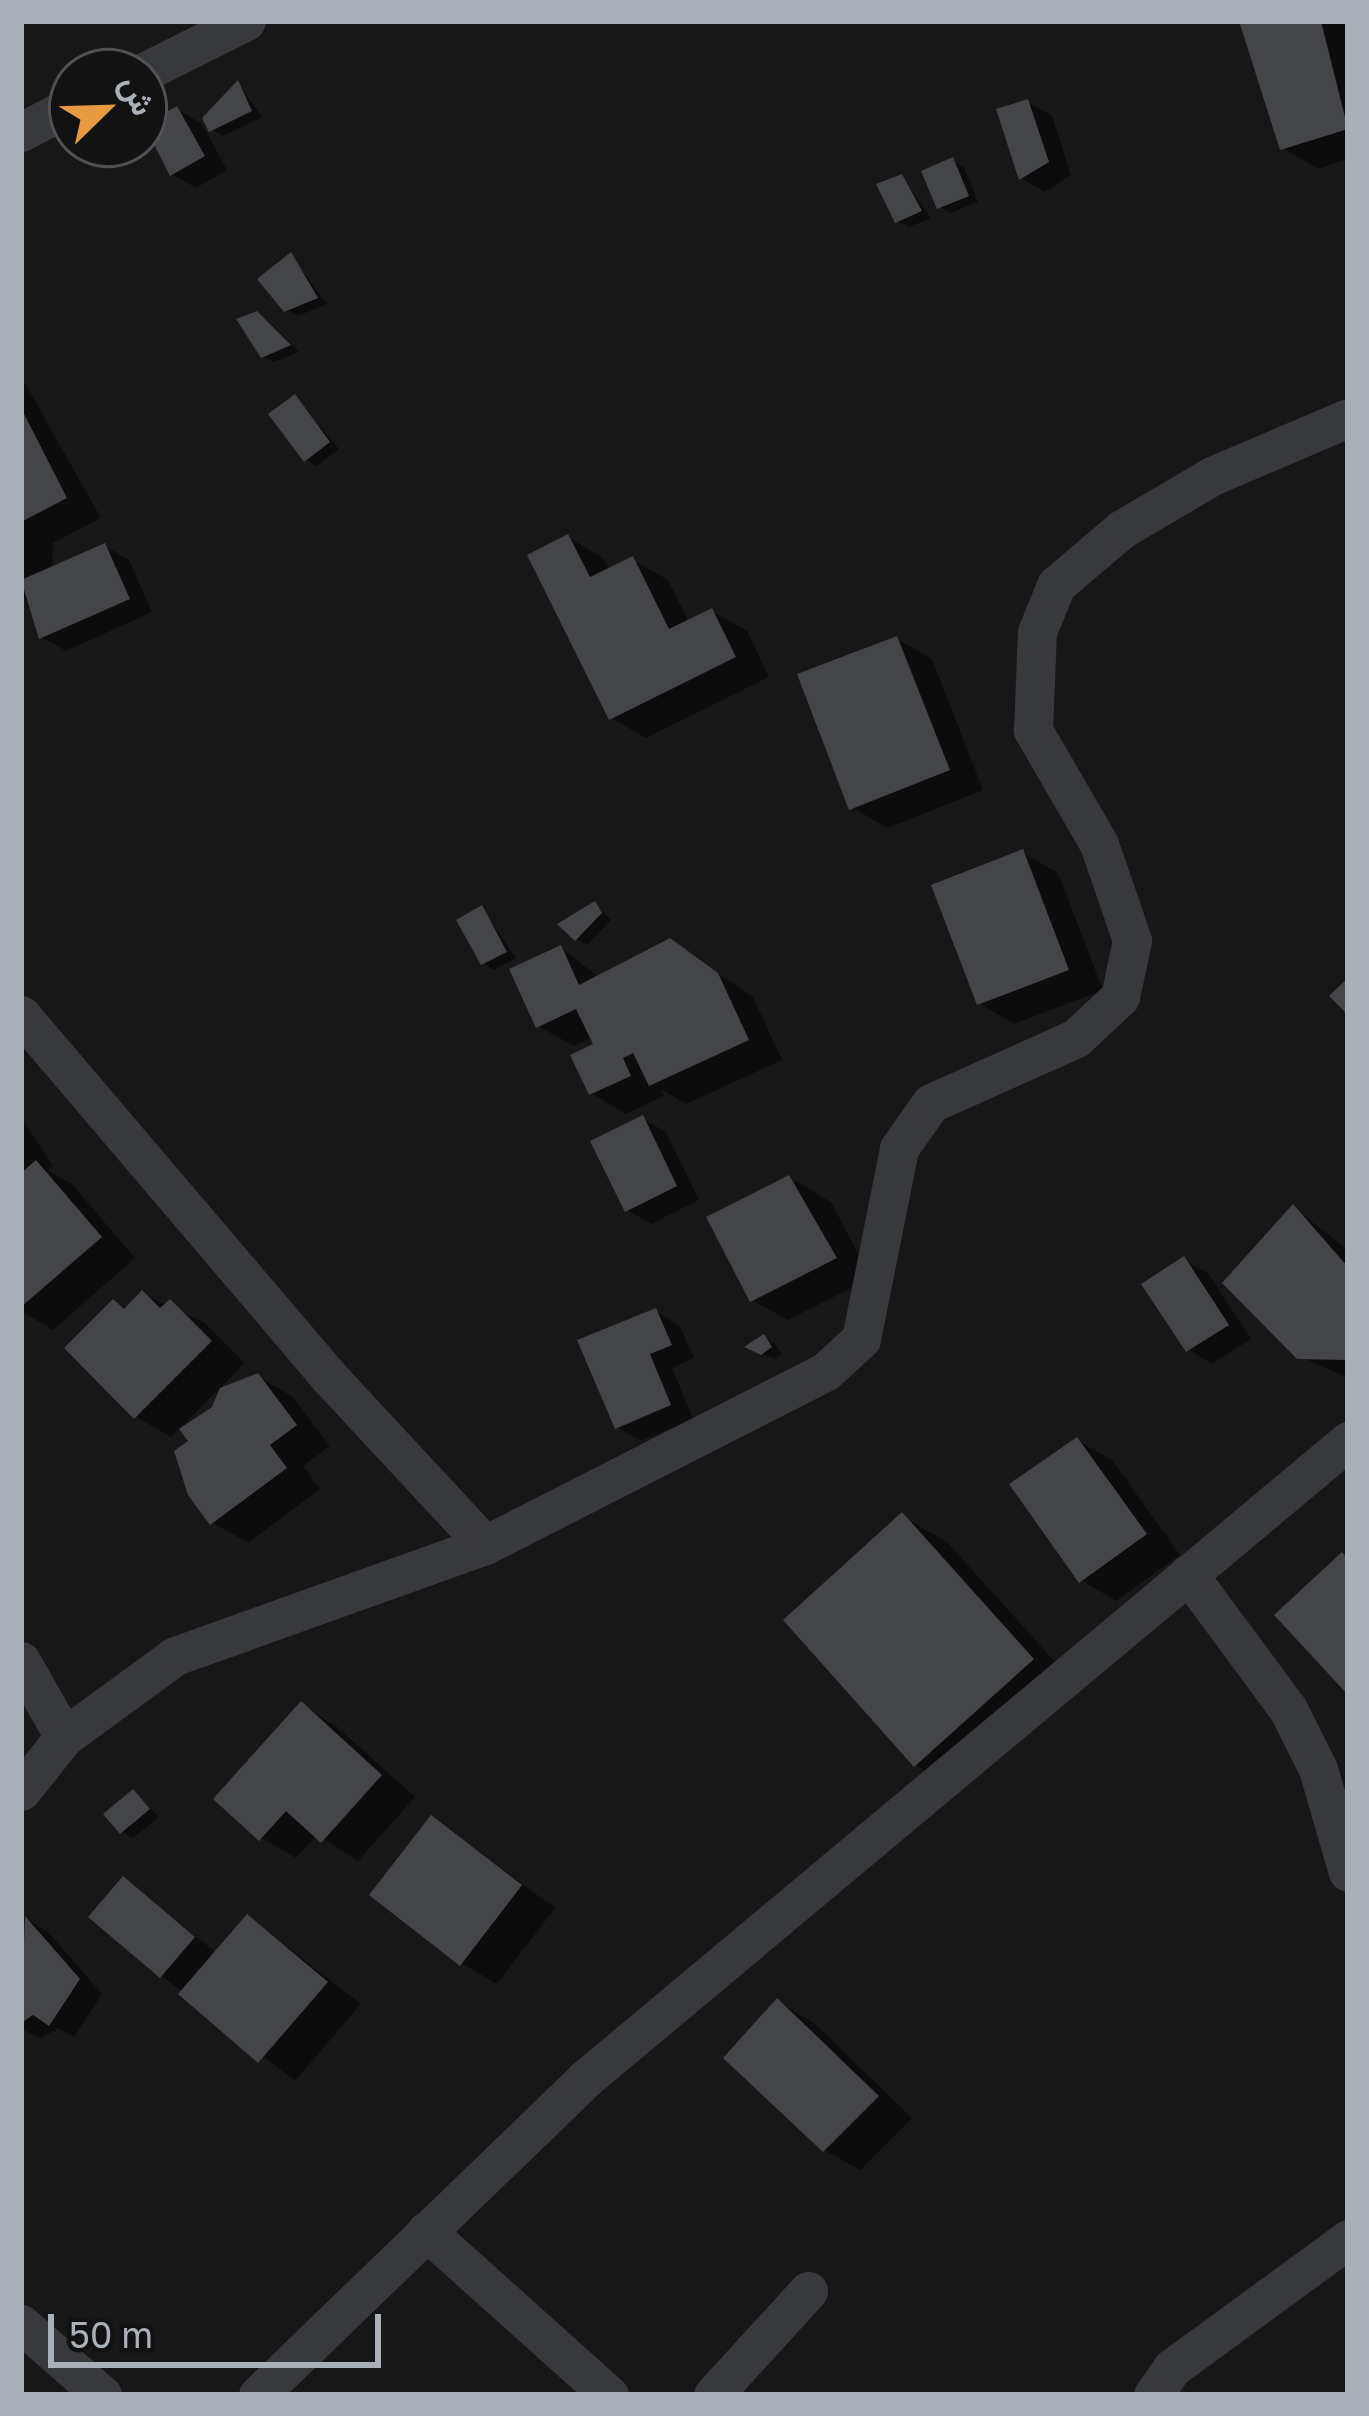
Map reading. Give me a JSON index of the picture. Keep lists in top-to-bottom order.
{
  "scale_bar": "50 m",
  "north": "top right"
}
